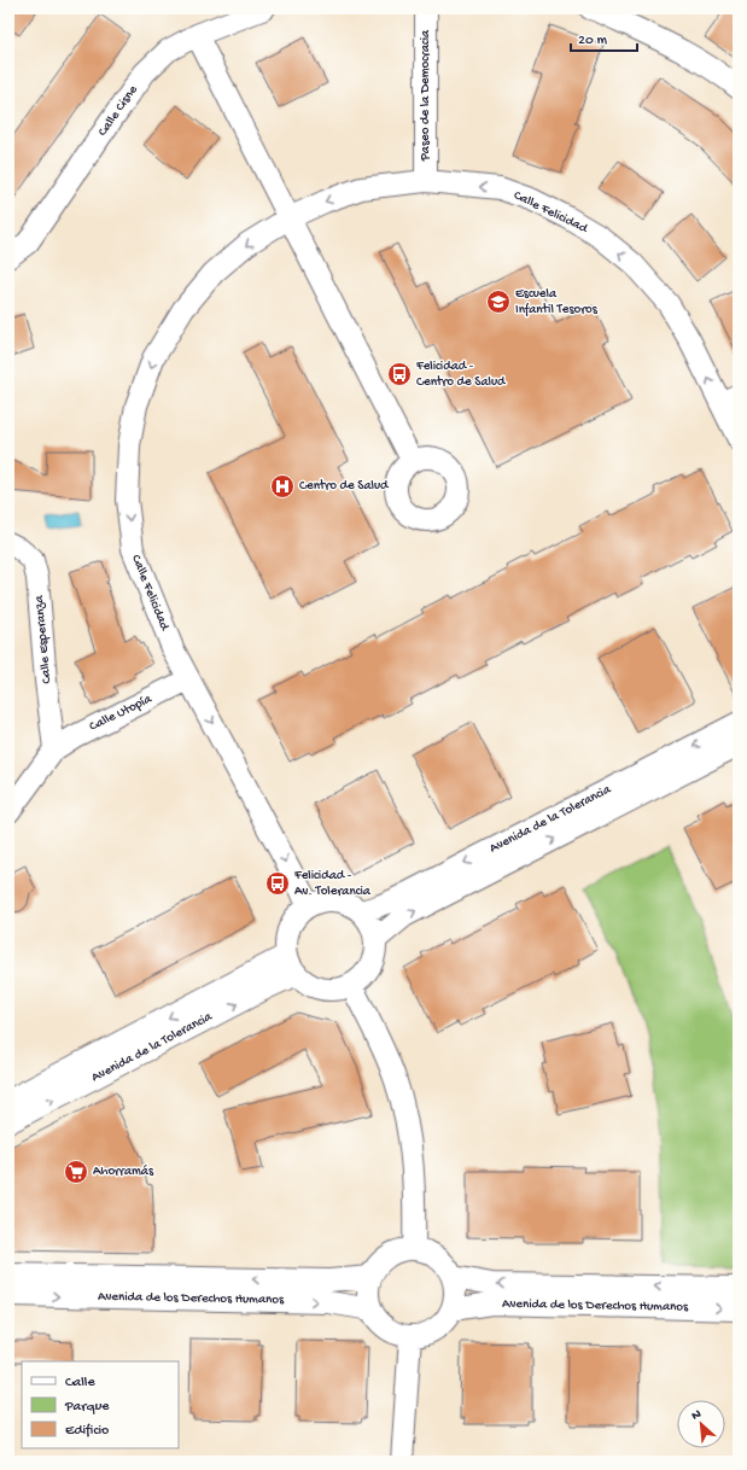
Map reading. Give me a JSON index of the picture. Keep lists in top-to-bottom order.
{
  "streets": {
    "street": [
      "Paseo de la Democracia",
      "Calle Cisne",
      "Calle Felicidad",
      "Calle Esperanza",
      "Calle Utopía",
      "Avenida de la Tolerancia",
      "Avenida de los Derechos Humanos"
    ]
  },
  "crossings": [
    ["Paseo de la Democracia", "Calle Felicidad"],
    ["Calle Felicidad", "Calle Utopía"],
    ["Calle Felicidad", "Avenida de la Tolerancia"],
    ["Calle Esperanza", "Calle Utopía"]
  ],
  "places": {
    "school or university": ["Escuela Infantil Tesoros"],
    "bus stop": ["Felicidad - Centro de Salud", "Felicidad - Av. Tolerancia"],
    "hospital": ["Centro de Salud"],
    "supermarket": ["Ahorramás"]
  },
  "legend": ["Calle", "Parque", "Edificio"],
  "scale_bar": "20 m",
  "north": "top left"
}
